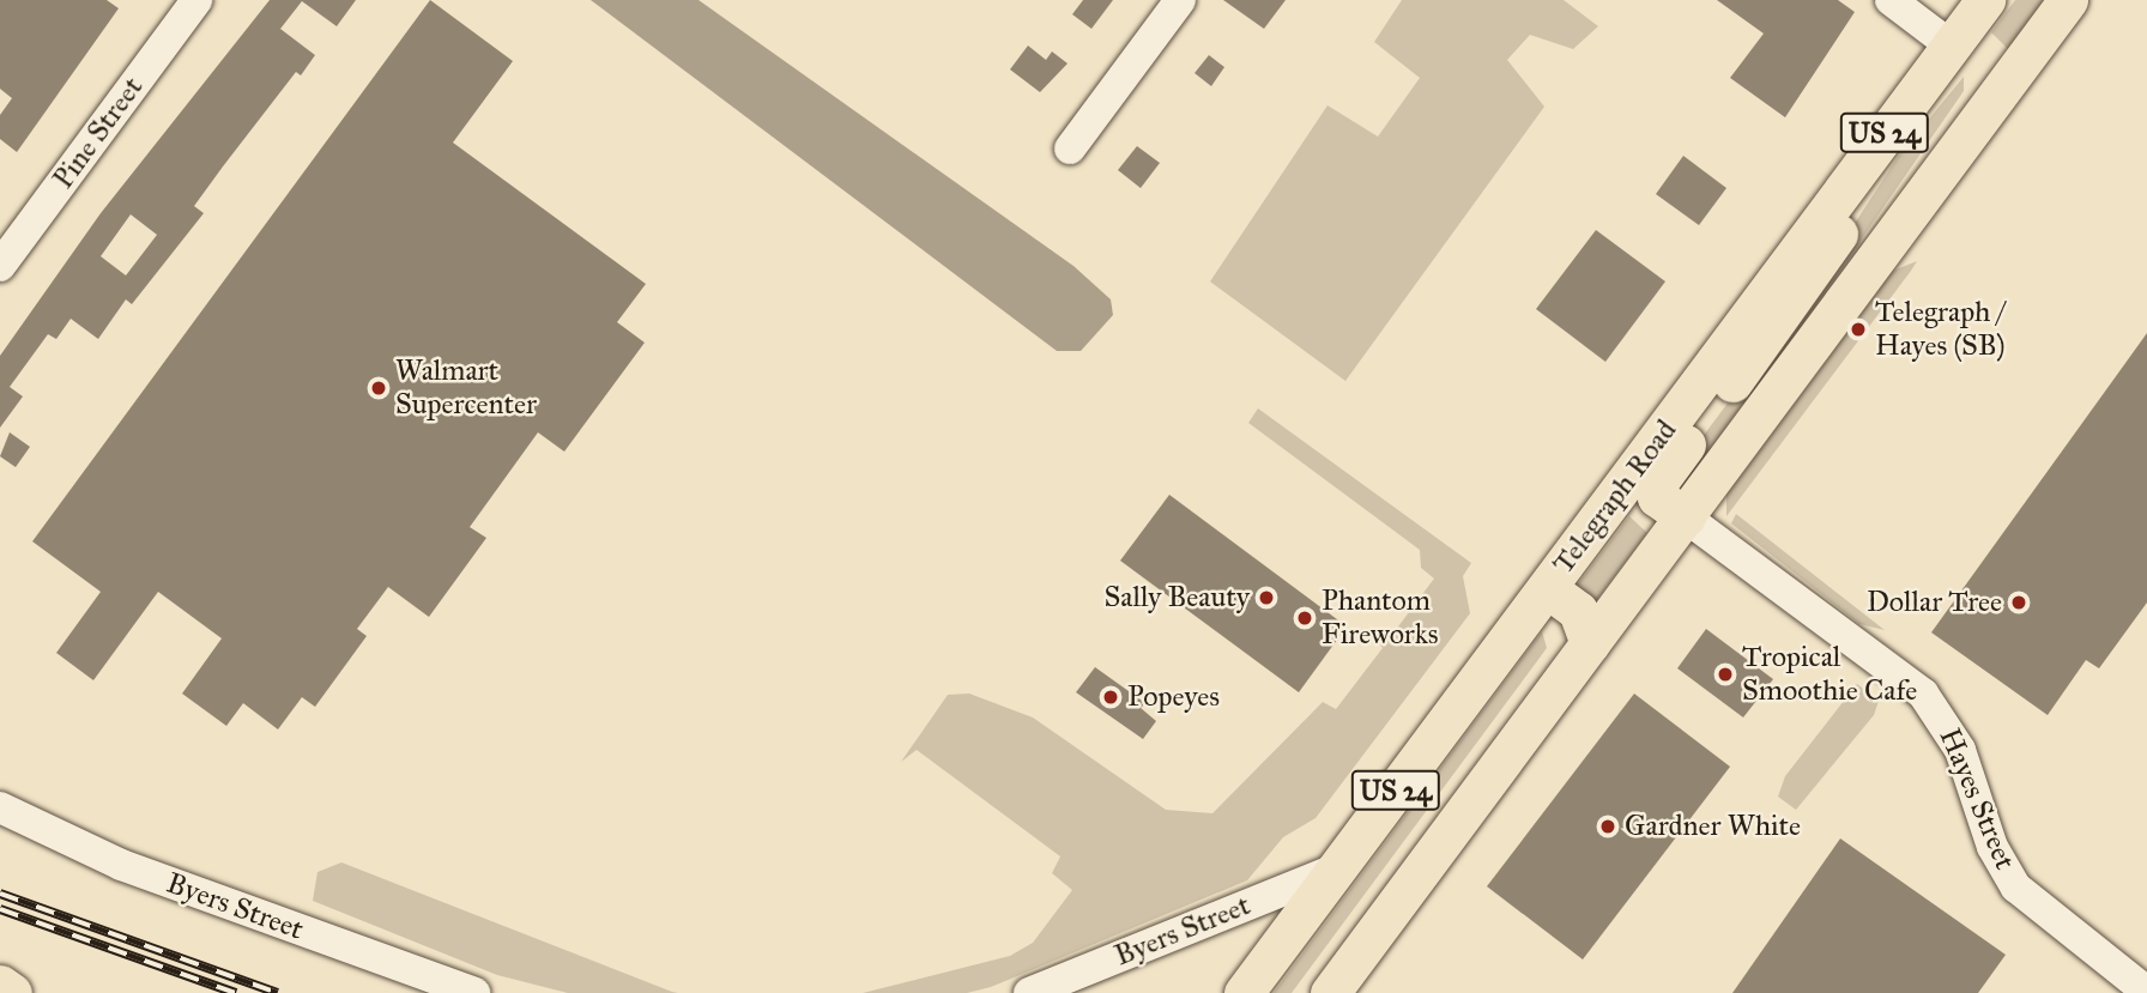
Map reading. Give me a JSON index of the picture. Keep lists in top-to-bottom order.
{
  "streets": {
    "main road": ["US 24", "Telegraph Road"],
    "street": ["Pine Street", "Hayes Street", "Byers Street"]
  },
  "crossings": [
    ["US 24", "Hayes Street"],
    ["Telegraph Road", "Byers Street"]
  ],
  "places": [
    "Telegraph / Hayes (SB)",
    "Walmart Supercenter",
    "Sally Beauty",
    "Dollar Tree",
    "Phantom Fireworks",
    "Tropical Smoothie Cafe",
    "Popeyes",
    "Gardner White"
  ]
}
